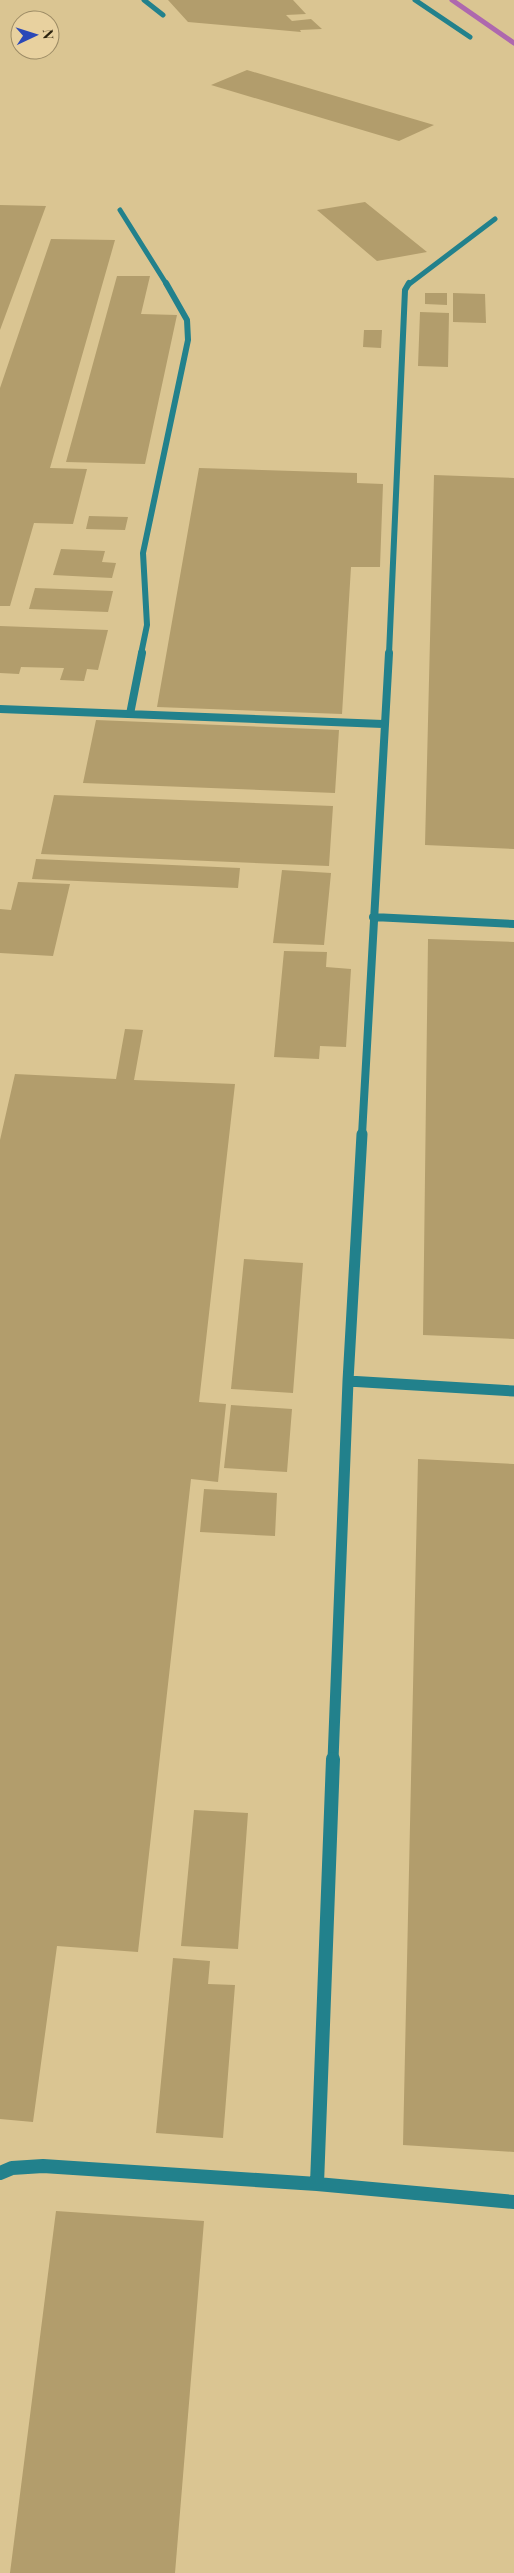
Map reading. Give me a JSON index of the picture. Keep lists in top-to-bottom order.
{
  "north": "right"
}
